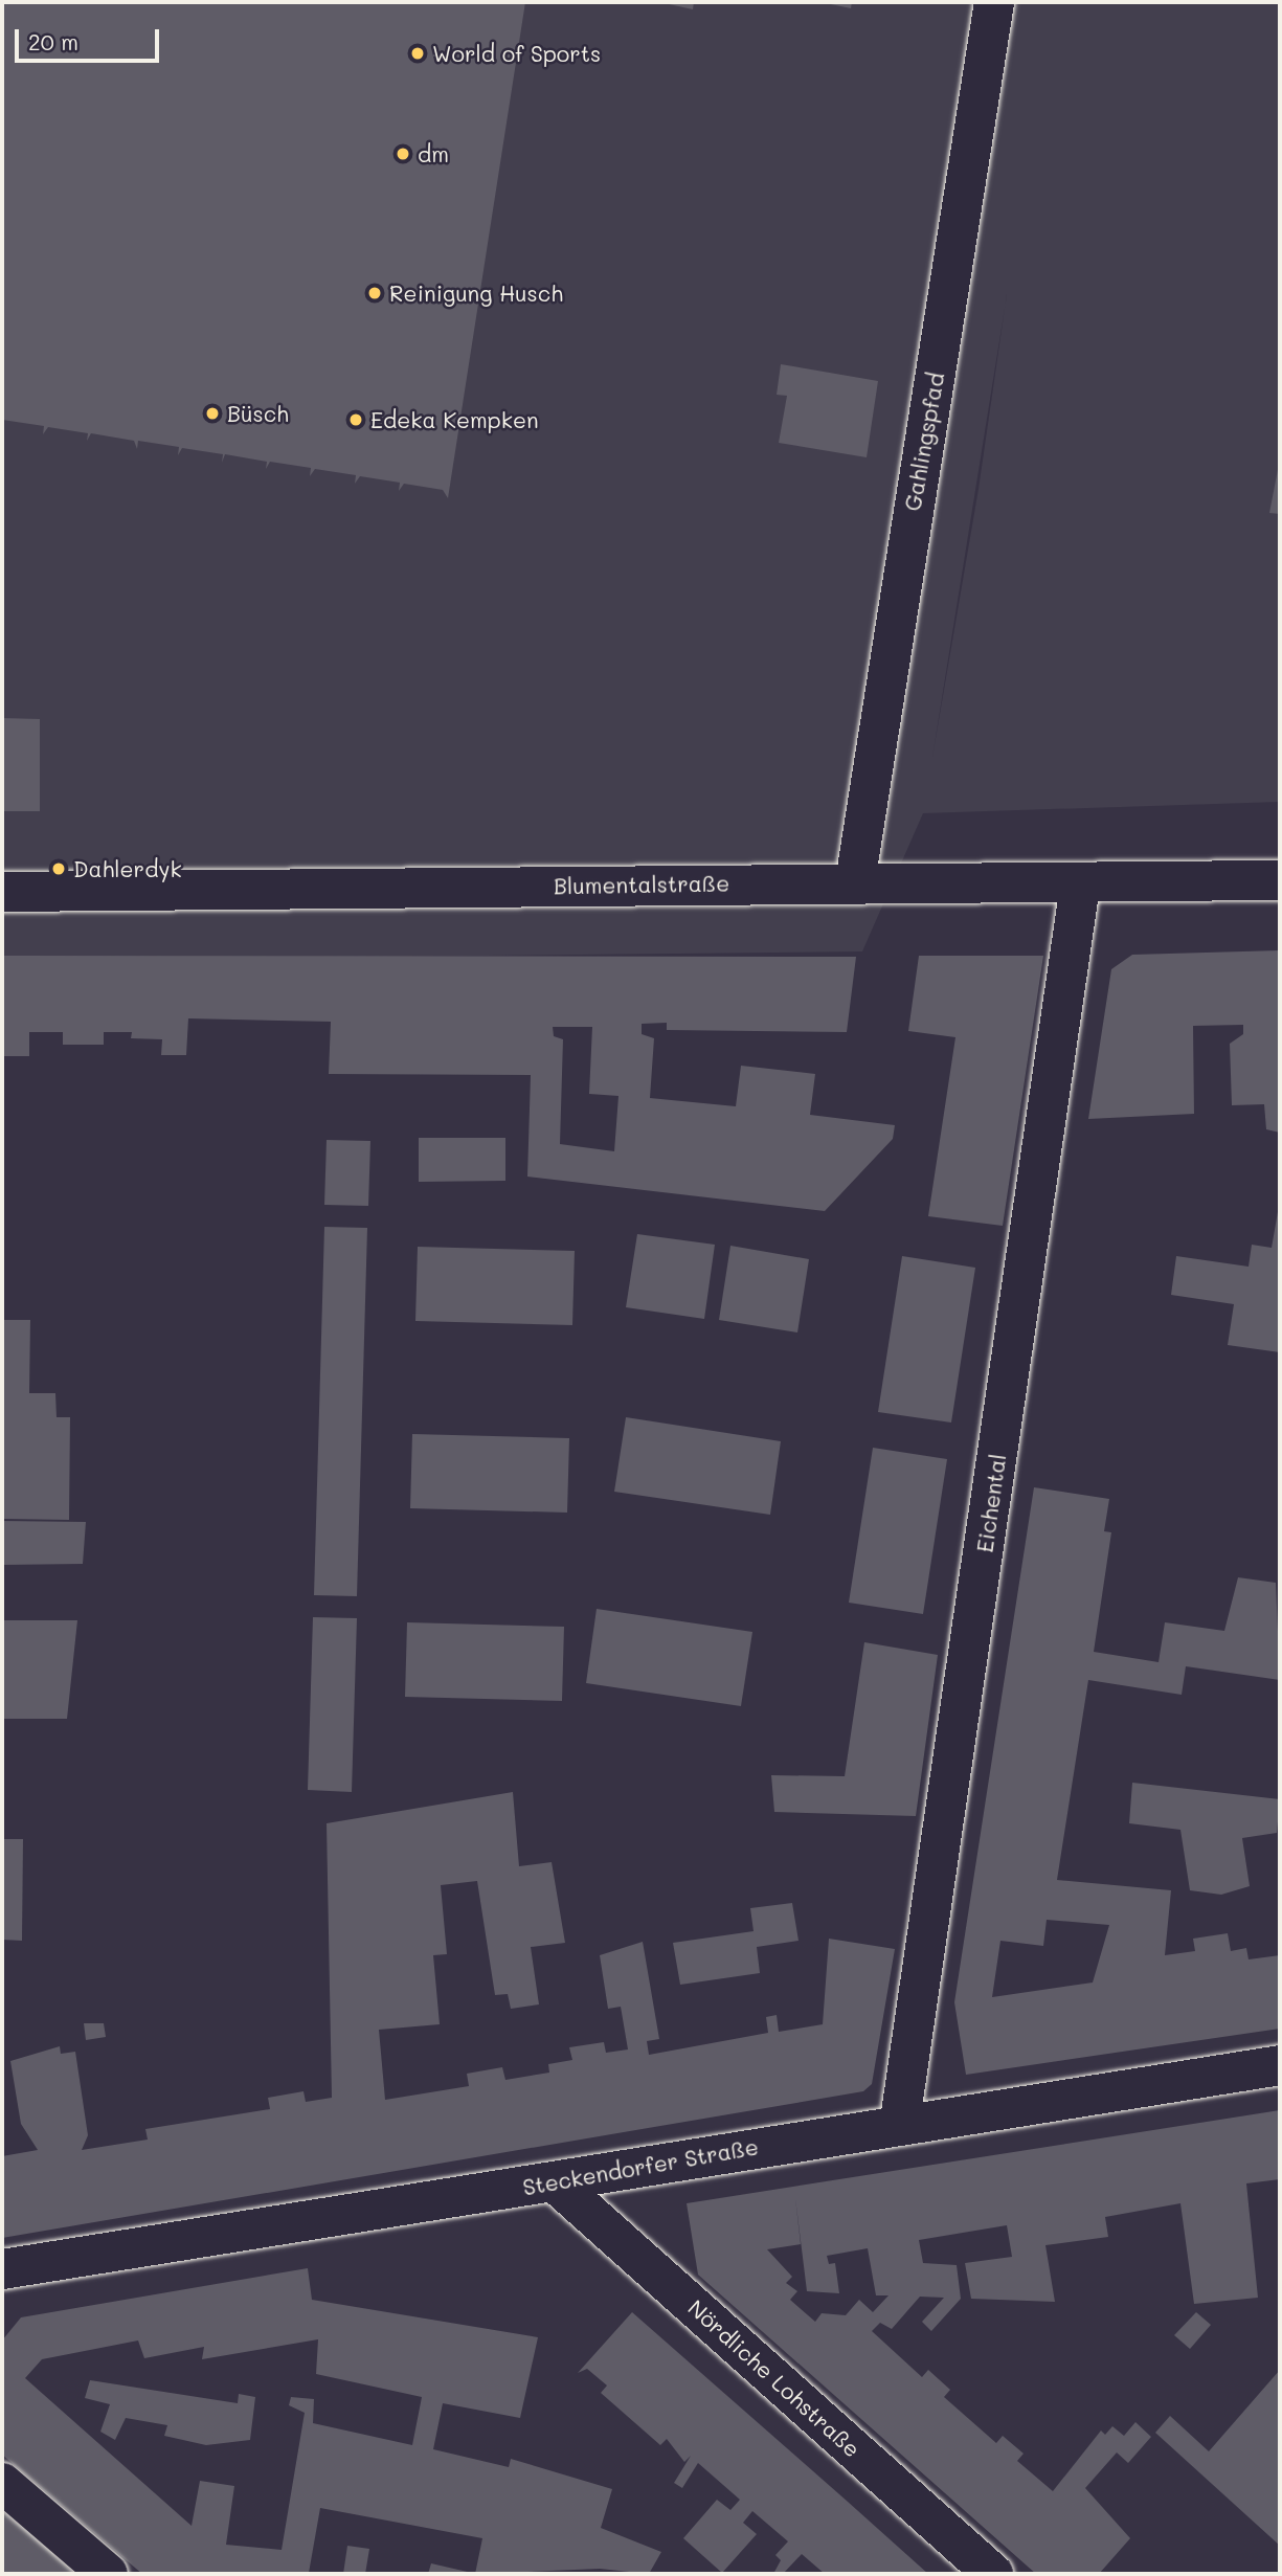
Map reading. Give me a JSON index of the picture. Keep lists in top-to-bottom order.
{
  "streets": {
    "street": [
      "Gahlingspfad",
      "Blumentalstraße",
      "Eichental",
      "Steckendorfer Straße",
      "Nördliche Lohstraße"
    ]
  },
  "crossings": [
    ["Gahlingspfad", "Blumentalstraße"],
    ["Blumentalstraße", "Eichental"],
    ["Eichental", "Steckendorfer Straße"],
    ["Steckendorfer Straße", "Nördliche Lohstraße"]
  ],
  "places": [
    "World of Sports",
    "dm",
    "Reinigung Husch",
    "Büsch",
    "Edeka Kempken",
    "Dahlerdyk"
  ],
  "scale_bar": "20 m"
}
